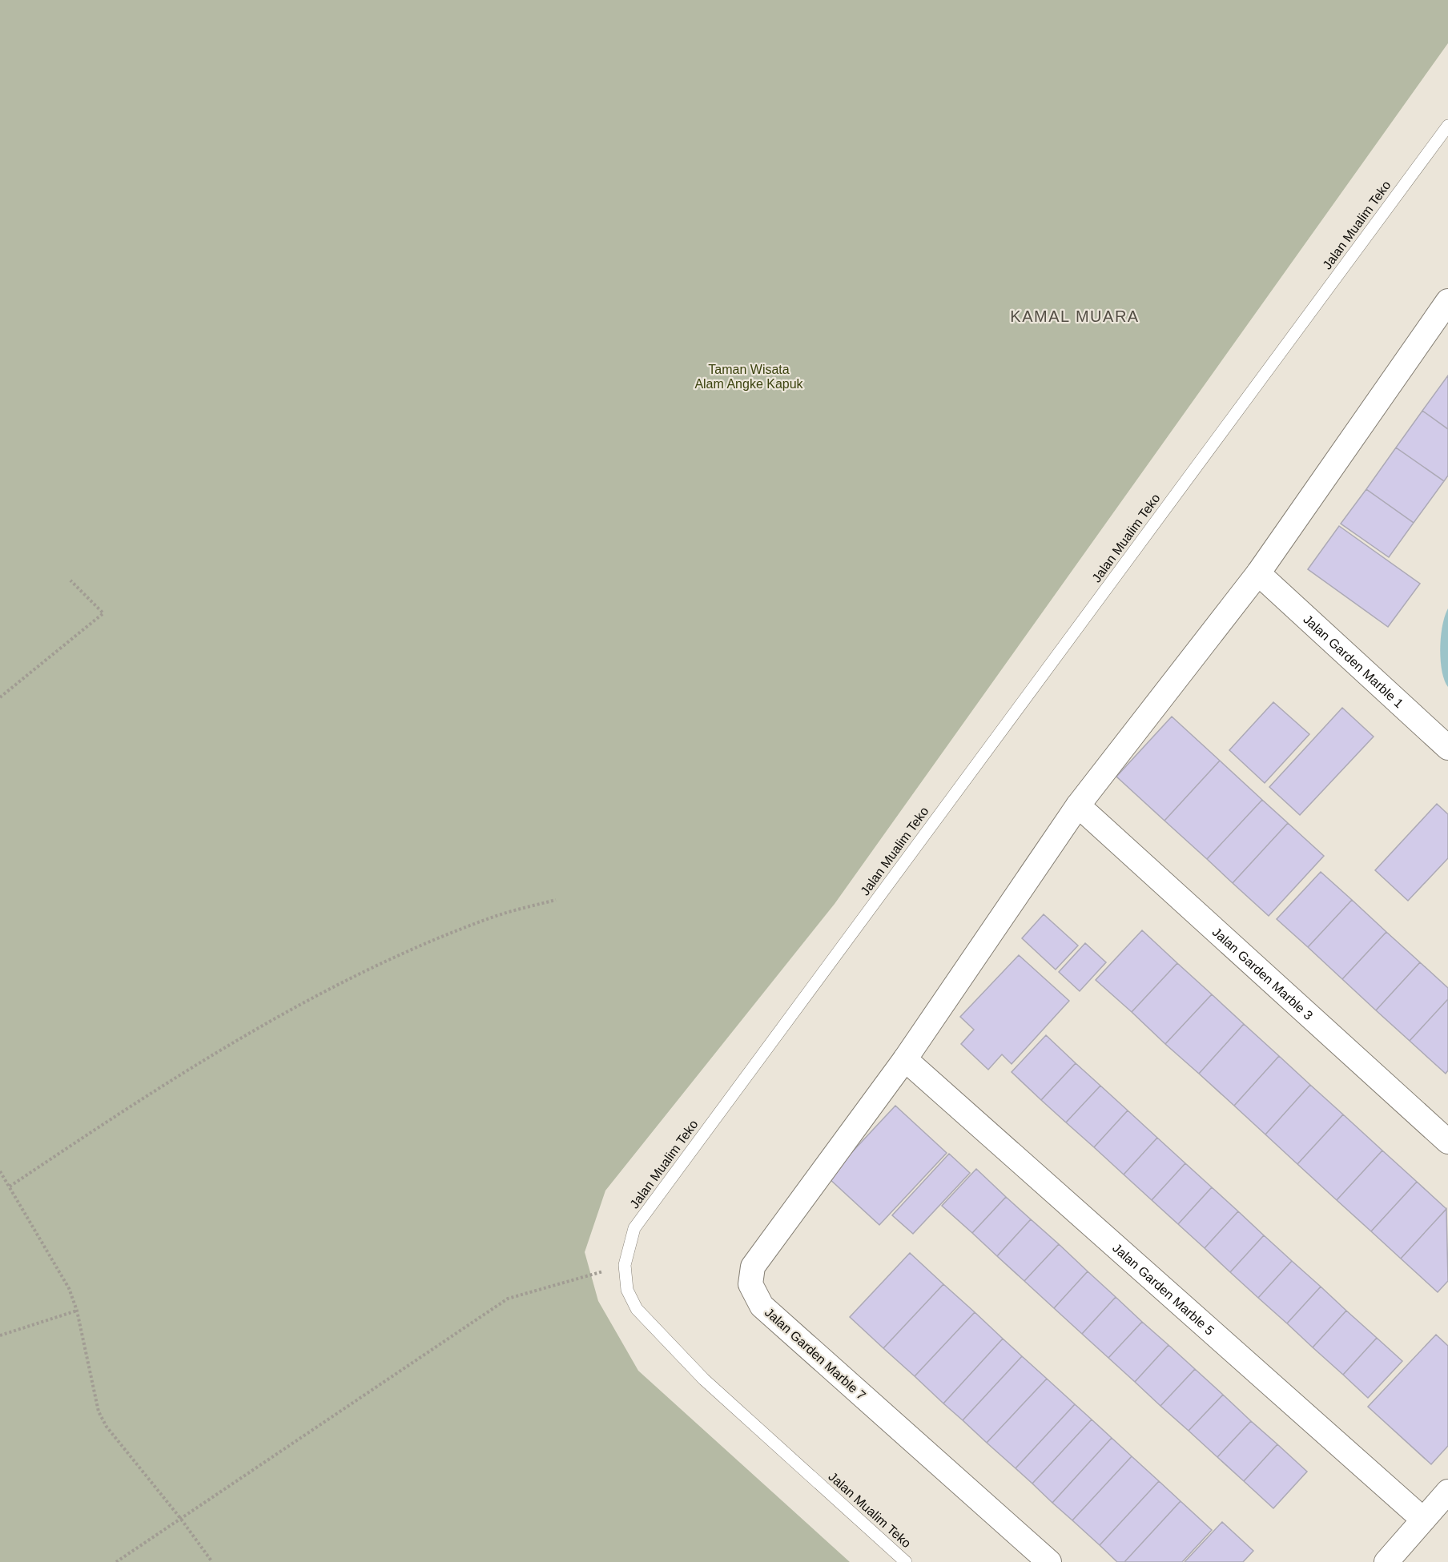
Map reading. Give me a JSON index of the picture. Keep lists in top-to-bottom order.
{
  "streets": {
    "street": [
      "Jalan Garden Marble 1",
      "Jalan Garden Marble 3",
      "Jalan Garden Marble 5",
      "Jalan Garden Marble 7"
    ],
    "lane": ["Jalan Mualim Teko"]
  },
  "crossings": [
    ["Jalan Garden Marble 1", "Jalan Garden Marble 7"],
    ["Jalan Garden Marble 3", "Jalan Garden Marble 7"],
    ["Jalan Garden Marble 5", "Jalan Garden Marble 7"]
  ],
  "districts": ["KAMAL MUARA"],
  "parks": ["Taman Wisata Alam Angke Kapuk"]
}
